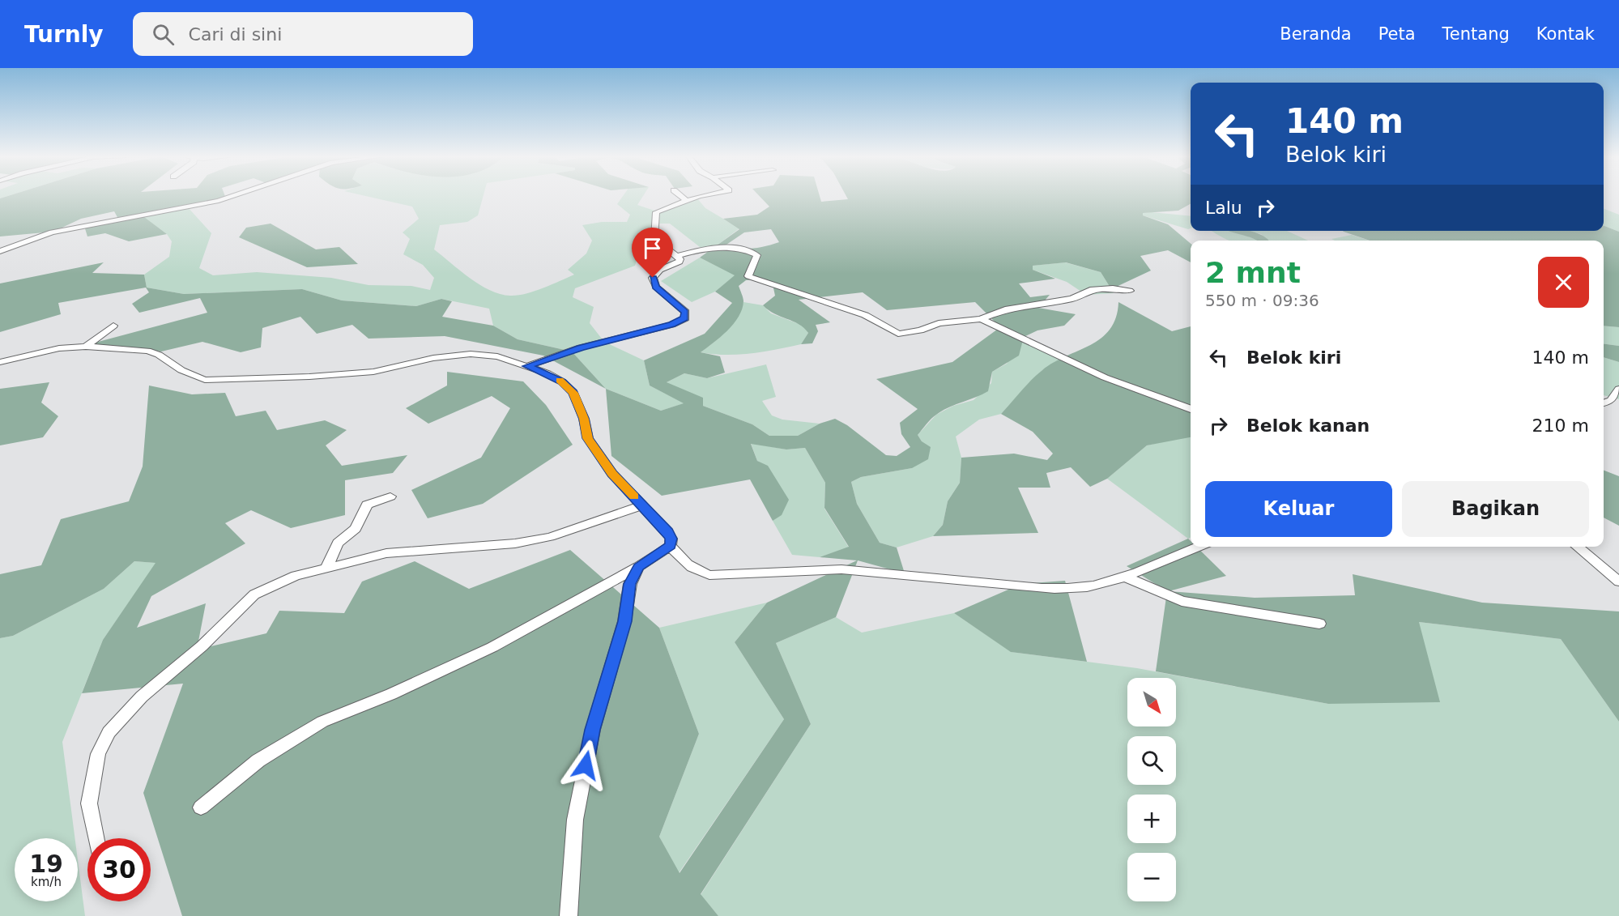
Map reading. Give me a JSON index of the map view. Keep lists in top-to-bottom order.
{
  "north": "bottom right",
  "page": {
    "header": "Turnly",
    "search": "Cari di sini",
    "nav": [
      "Beranda",
      "Peta",
      "Tentang",
      "Kontak"
    ],
    "turn": ["140 m", "Belok kiri"],
    "then": "Lalu",
    "heading": ["2 mnt", "550 m · 09:36"],
    "list": [
      {
        "name": "Belok kiri",
        "value": "140 m"
      },
      {
        "name": "Belok kanan",
        "value": "210 m"
      }
    ],
    "buttons": ["Keluar", "Bagikan"],
    "map_buttons": ["+", "−"],
    "speed": "19 km/h",
    "limit": "30"
  }
}
